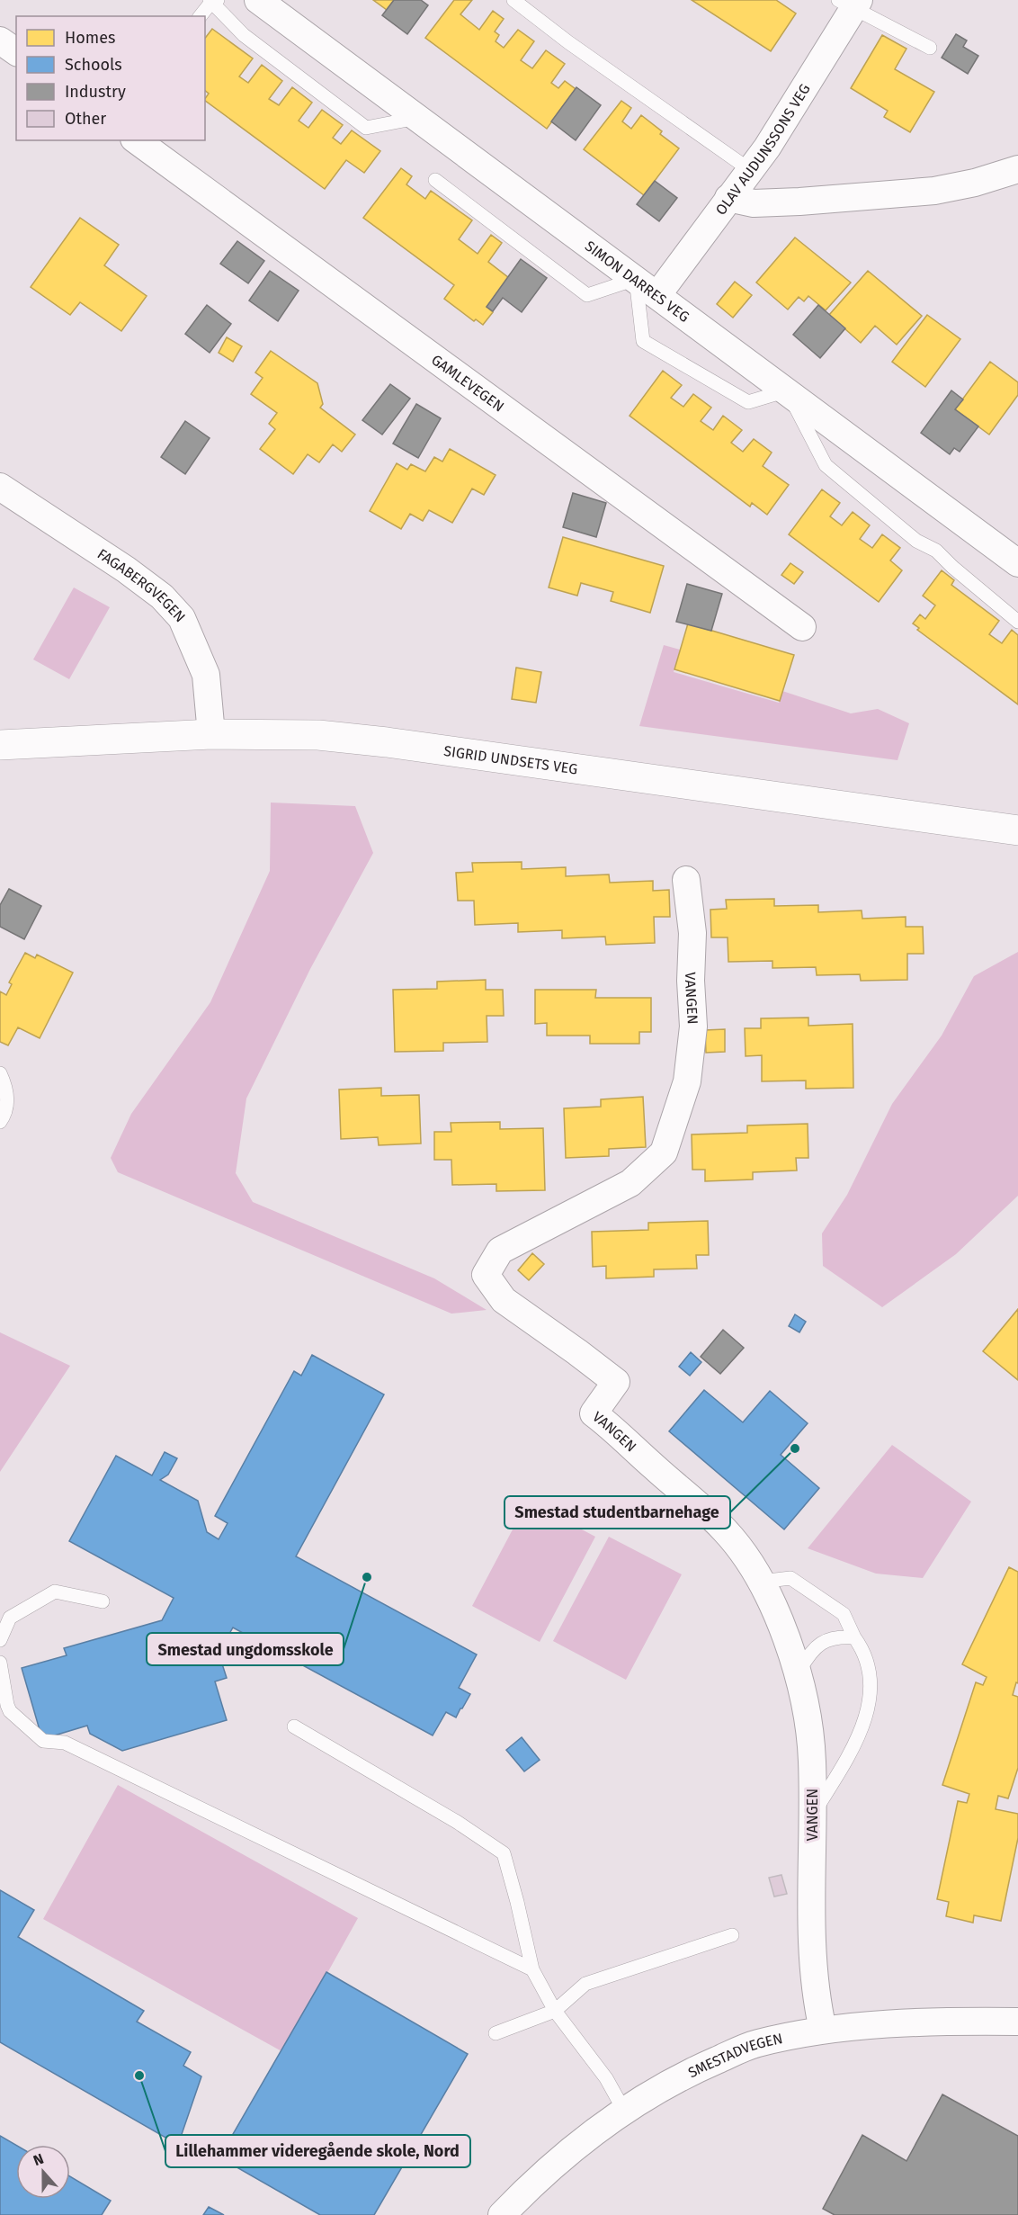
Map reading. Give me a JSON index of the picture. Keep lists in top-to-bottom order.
{
  "streets": {
    "street": [
      "OLAV AUDUNSSONS VEG",
      "SIMON DARRES VEG",
      "GAMLEVEGEN",
      "FAGABERGVEGEN",
      "SIGRID UNDSETS VEG",
      "VANGEN",
      "SMESTADVEGEN"
    ]
  },
  "crossings": [
    ["OLAV AUDUNSSONS VEG", "SIMON DARRES VEG"],
    ["FAGABERGVEGEN", "SIGRID UNDSETS VEG"],
    ["VANGEN", "SMESTADVEGEN"]
  ],
  "places": ["Smestad studentbarnehage", "Smestad ungdomsskole", "Lillehammer videregående skole, Nord"],
  "legend": [
    "Homes",
    "Schools",
    "Industry",
    "Other"
  ],
  "north": "top"
}
